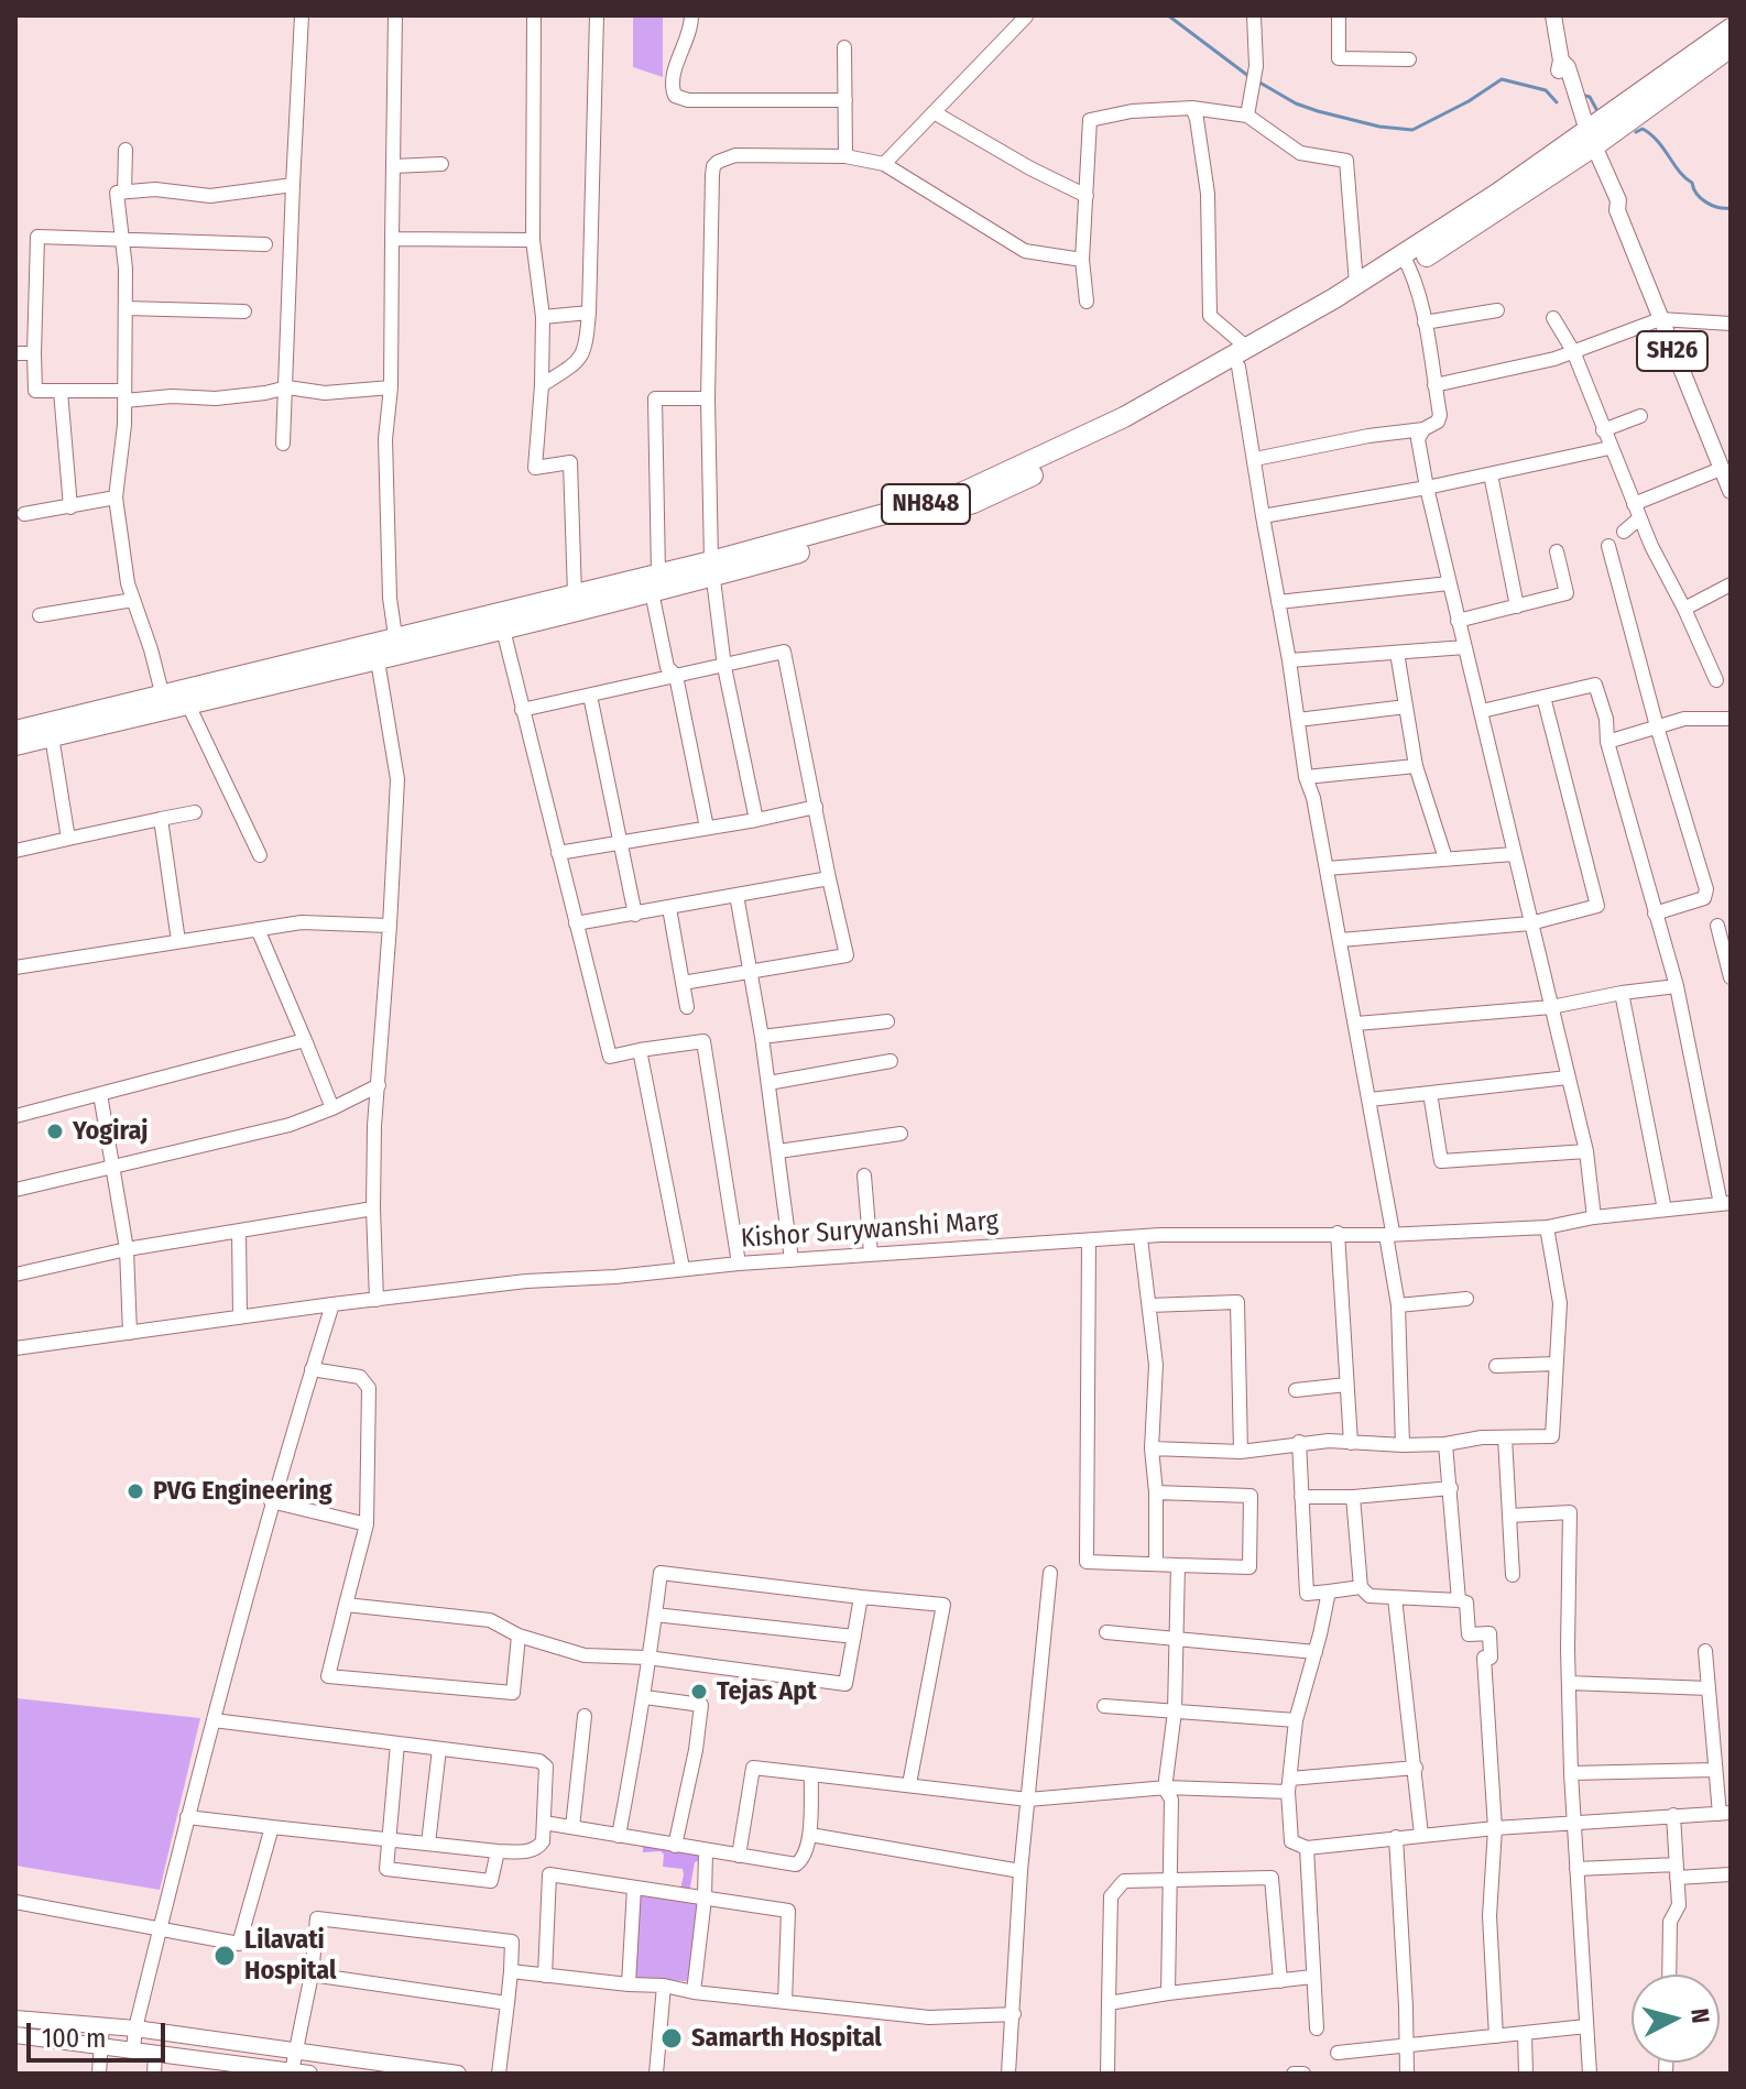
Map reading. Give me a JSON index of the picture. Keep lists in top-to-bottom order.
{
  "streets": {
    "highway": ["NH848"],
    "main road": ["SH26"],
    "street": ["Kishor Surywanshi Marg"]
  },
  "crossings": [
    ["SH26", "NH848"]
  ],
  "places": [
    "Yogiraj",
    "PVG Engineering",
    "Tejas Apt",
    "Lilavati Hospital",
    "Samarth Hospital"
  ],
  "scale_bar": "100 m",
  "north": "right"
}
